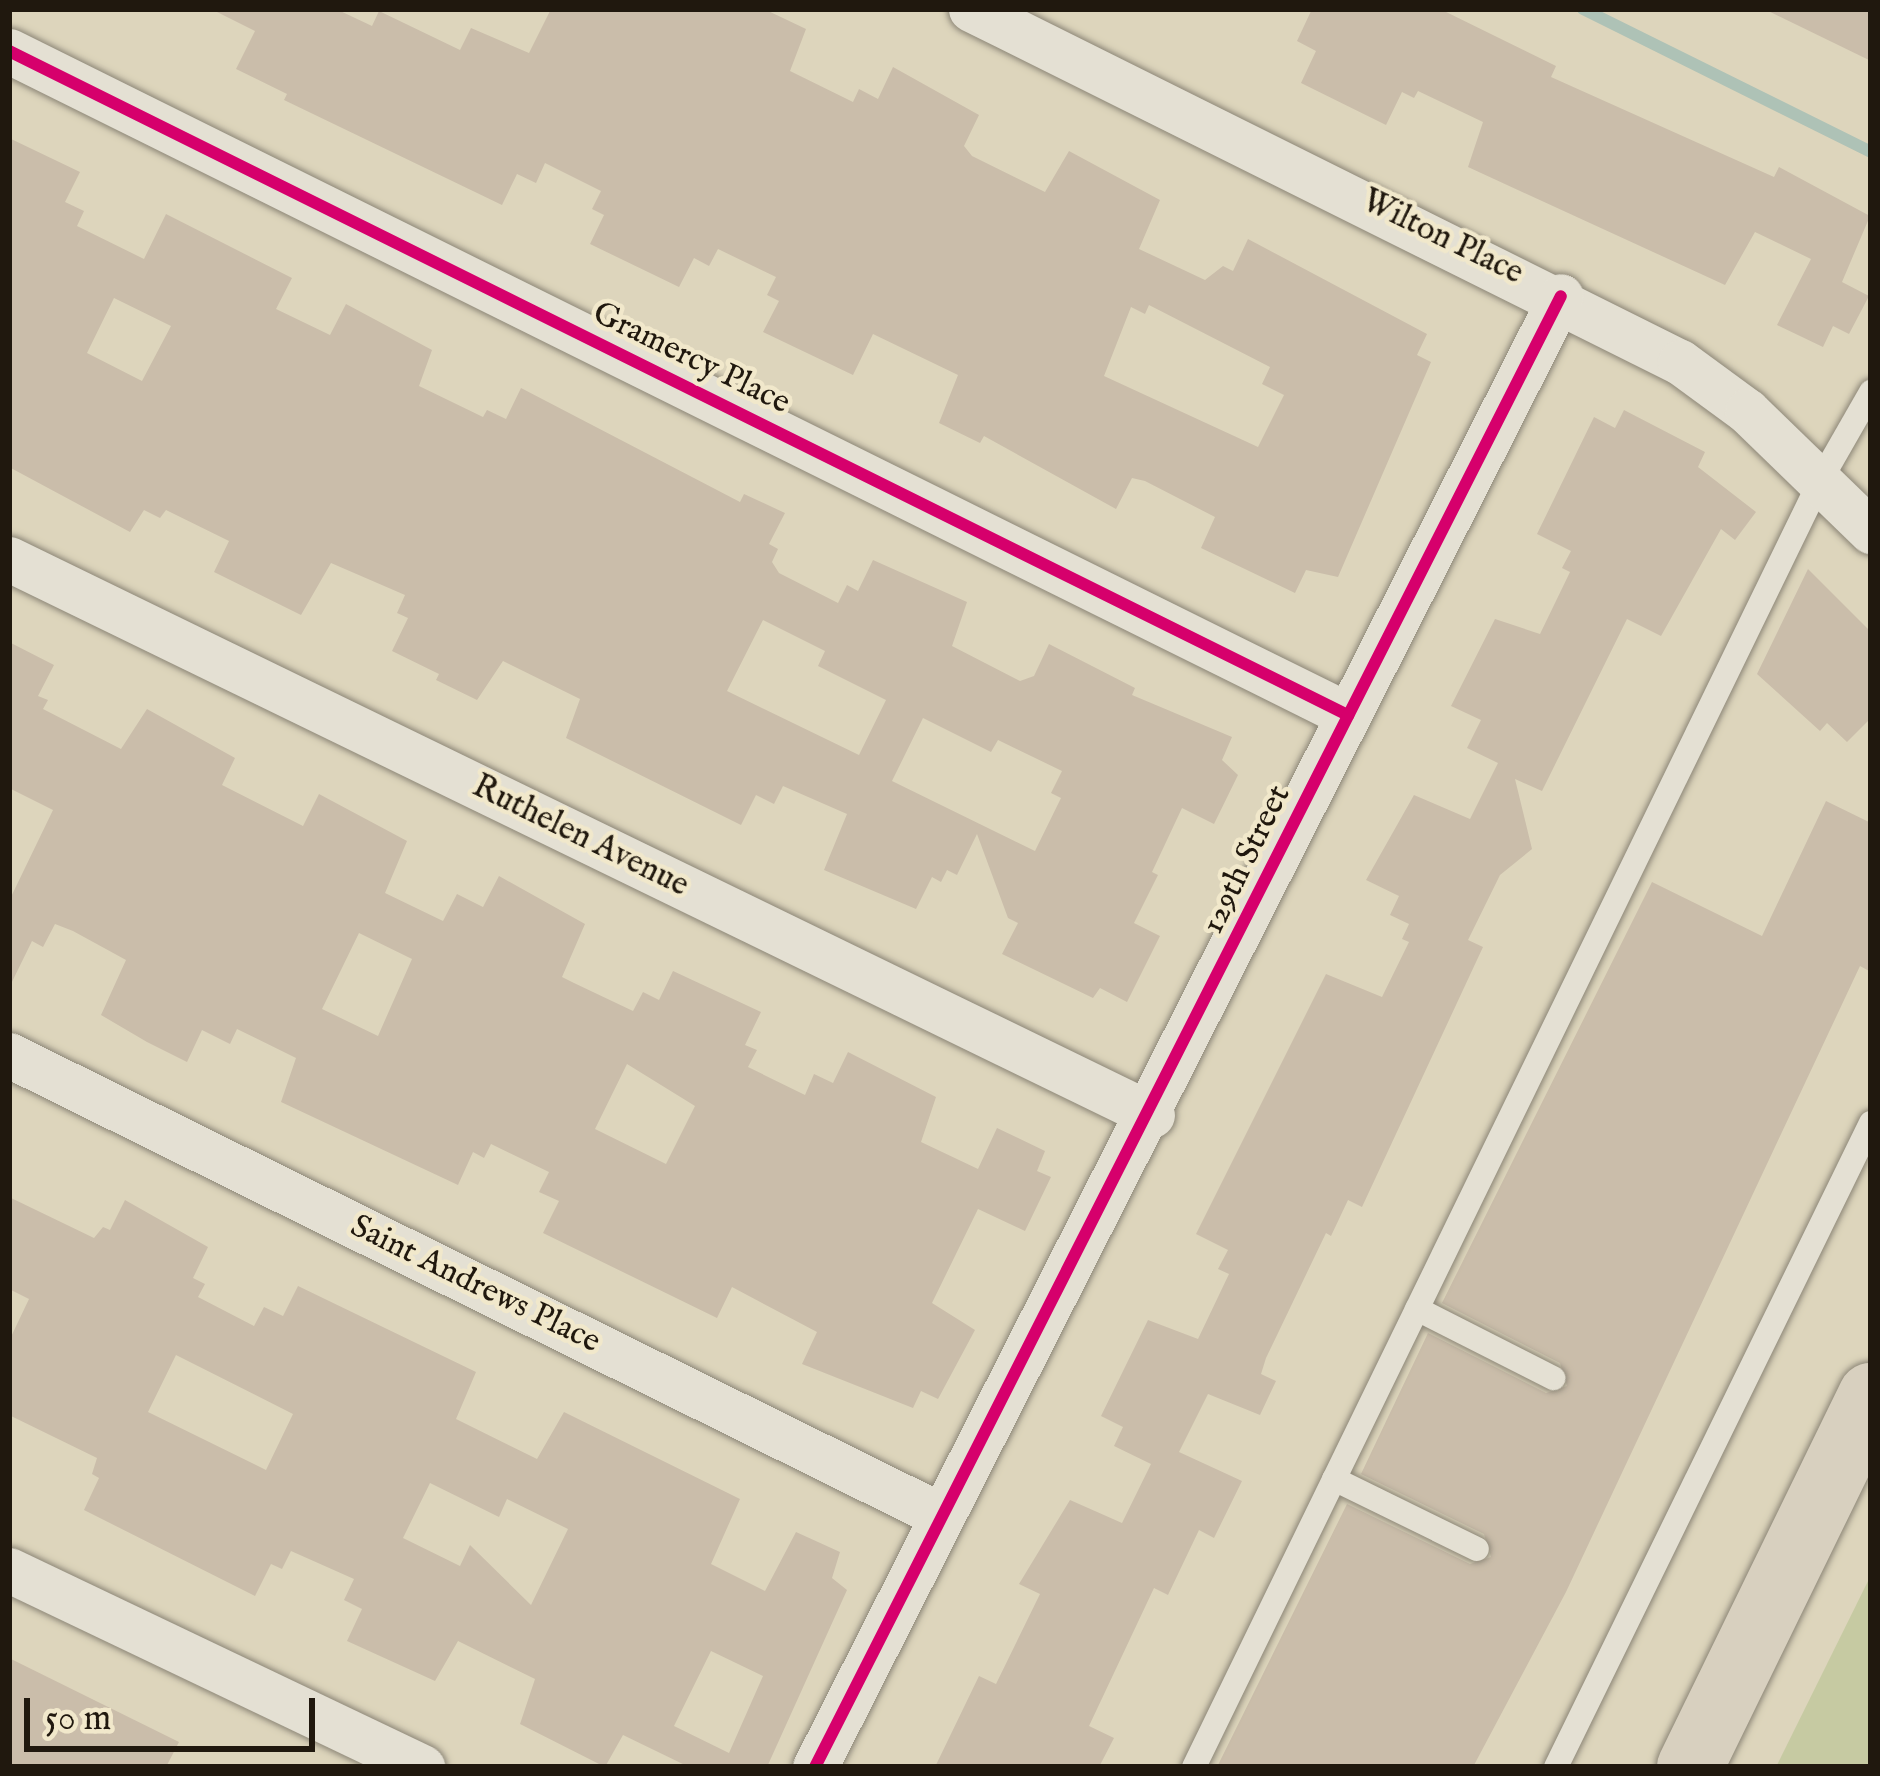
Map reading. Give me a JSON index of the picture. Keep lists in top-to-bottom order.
{
  "streets": {
    "street": [
      "Wilton Place",
      "Gramercy Place",
      "Ruthelen Avenue",
      "129th Street",
      "Saint Andrews Place"
    ]
  },
  "crossings": [
    ["Wilton Place", "129th Street"],
    ["Gramercy Place", "129th Street"],
    ["Ruthelen Avenue", "129th Street"],
    ["129th Street", "Saint Andrews Place"]
  ],
  "scale_bar": "50 m"
}
